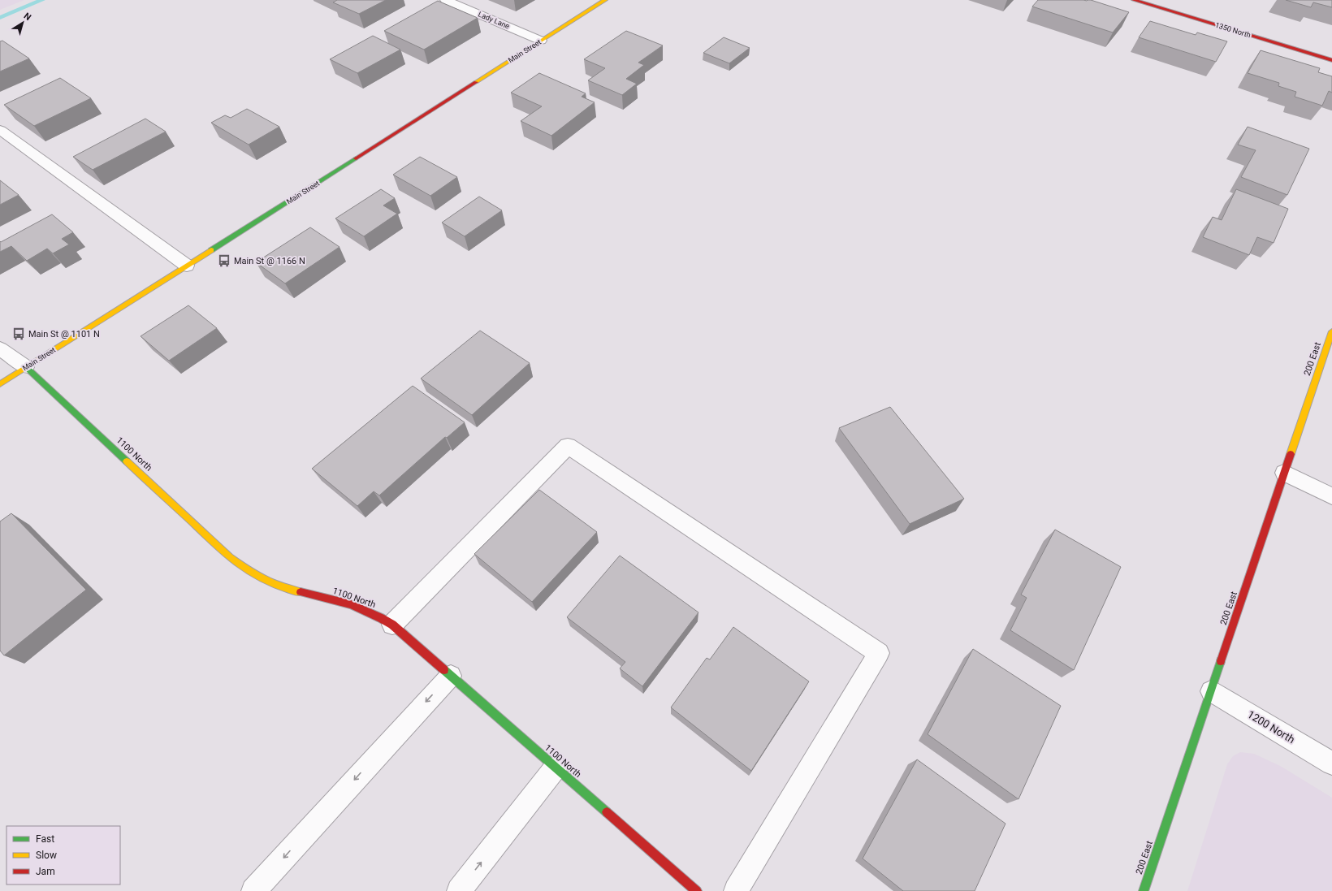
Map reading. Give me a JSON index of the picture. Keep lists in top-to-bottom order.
{
  "streets": {
    "street": [
      "Lady Lane",
      "1350 North",
      "Main Street",
      "200 East",
      "1100 North",
      "1200 North"
    ]
  },
  "crossings": [
    ["Lady Lane", "Main Street"],
    ["Main Street", "1100 North"],
    ["200 East", "1200 North"]
  ],
  "places": {
    "bus stop": ["Main St @ 1166 N", "Main St @ 1101 N"]
  },
  "legend": ["Fast", "Slow", "Jam"],
  "north": "top right"
}
